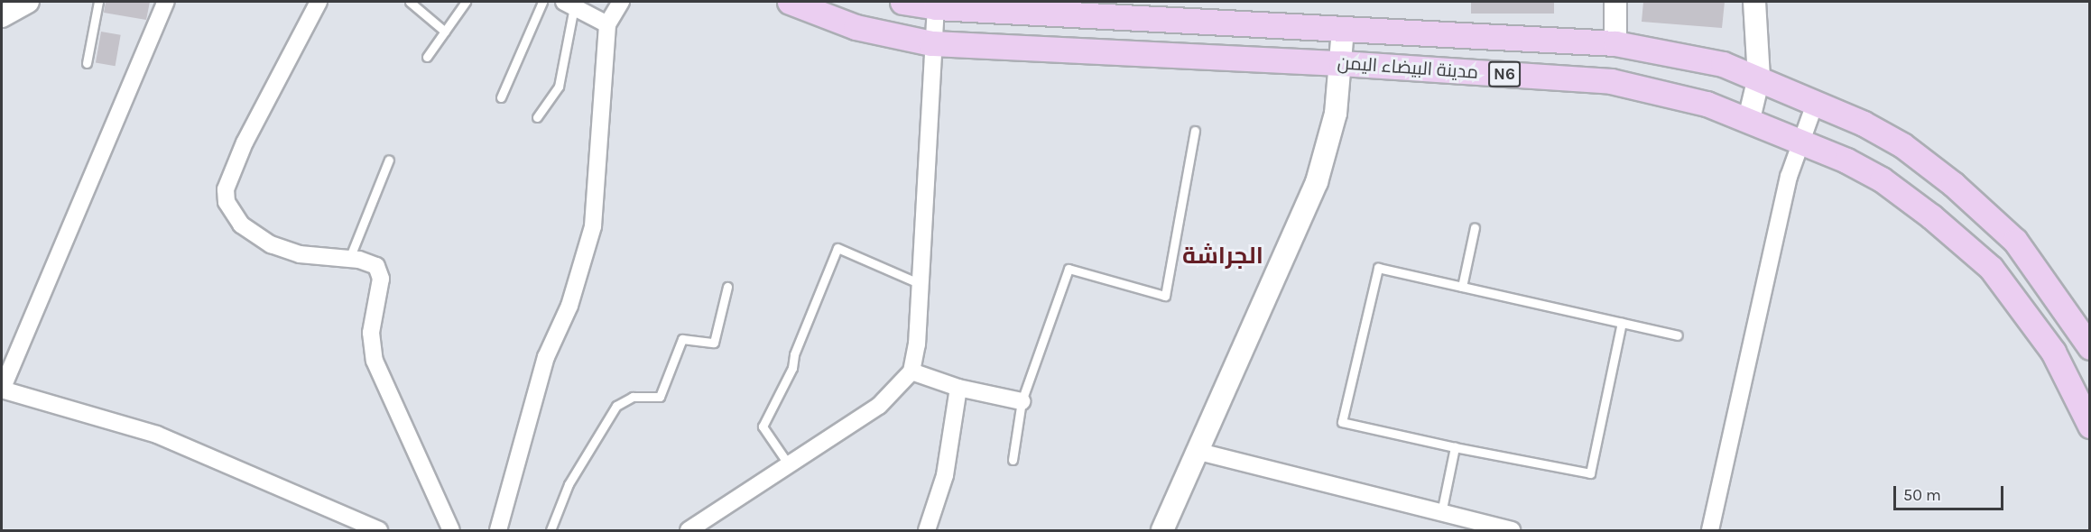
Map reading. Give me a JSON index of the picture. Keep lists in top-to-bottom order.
{
  "streets": {
    "main road": ["مدينة البيضاء اليمن", "N6"]
  },
  "districts": ["الجراشة"],
  "scale_bar": "50 m"
}
